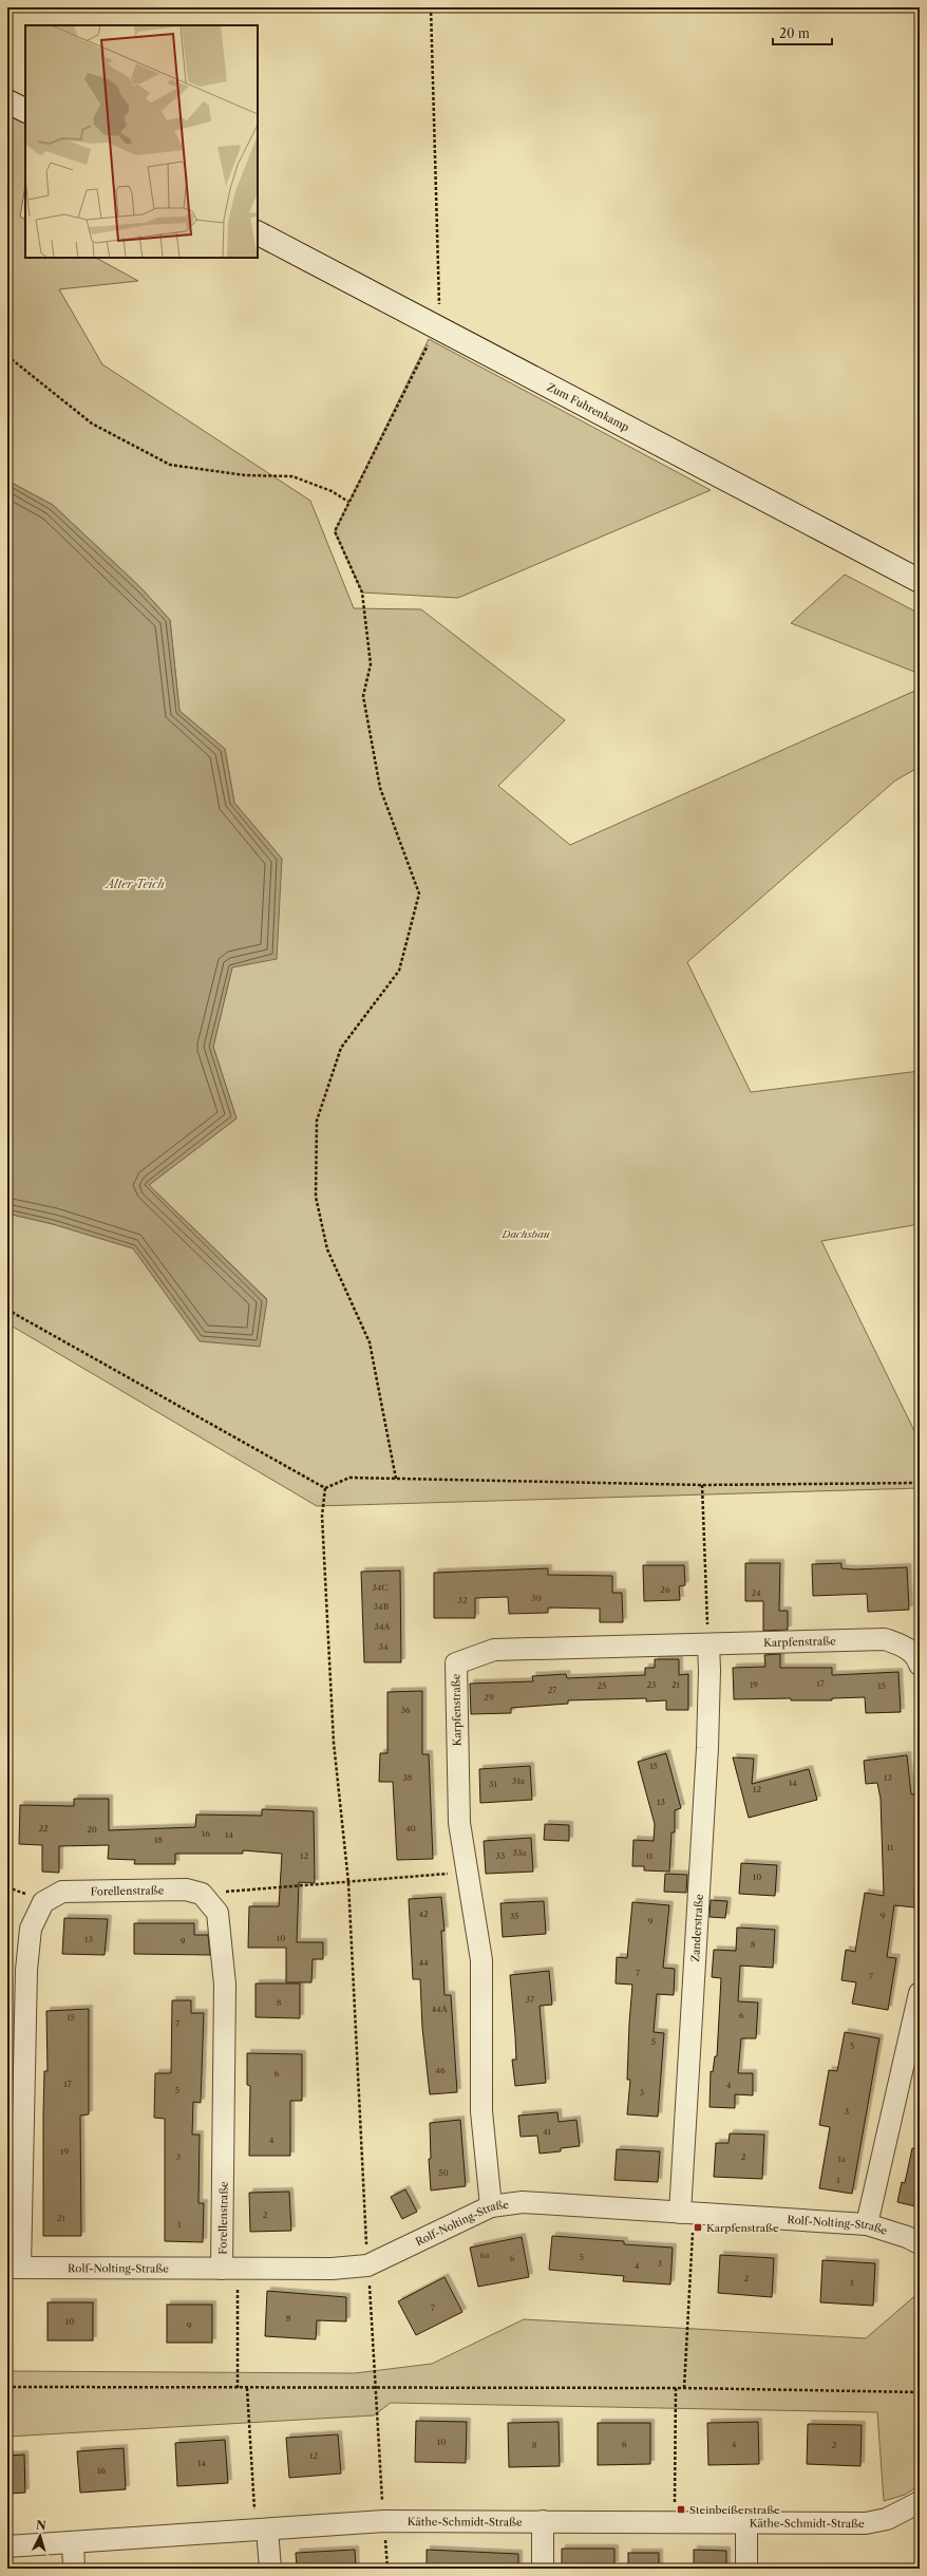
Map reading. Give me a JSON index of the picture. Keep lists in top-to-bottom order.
{
  "streets": {
    "street": [
      "Zum Fuhrenkamp",
      "Karpfenstraße",
      "Forellenstraße",
      "Zanderstraße",
      "Rolf-Nolting-Straße",
      "Käthe-Schmidt-Straße"
    ]
  },
  "crossings": [
    ["Karpfenstraße", "Zanderstraße"],
    ["Karpfenstraße", "Rolf-Nolting-Straße"],
    ["Forellenstraße", "Rolf-Nolting-Straße"],
    ["Zanderstraße", "Rolf-Nolting-Straße"]
  ],
  "water": ["Alter Teich"],
  "parks": ["Dachsbau"],
  "places": {
    "transit": ["Karpfenstraße", "Steinbeißerstraße"]
  },
  "house_numbers": [
    "34C",
    "26",
    "24",
    "30",
    "32",
    "34B",
    "34A",
    "34",
    "17",
    "23",
    "21",
    "19",
    "25",
    "15",
    "27",
    "29",
    "36",
    "15",
    "38",
    "13",
    "31a",
    "14",
    "31",
    "12",
    "13",
    "22",
    "40",
    "20",
    "16",
    "14",
    "18",
    "11",
    "33a",
    "12",
    "33",
    "11",
    "10",
    "42",
    "35",
    "9",
    "9",
    "10",
    "13",
    "9",
    "8",
    "44",
    "7",
    "7",
    "37",
    "8",
    "44A",
    "6",
    "15",
    "7",
    "5",
    "5",
    "46",
    "6",
    "17",
    "4",
    "5",
    "3",
    "3",
    "41",
    "4",
    "19",
    "3",
    "2",
    "1a",
    "50",
    "1",
    "2",
    "21",
    "1",
    "6a",
    "5",
    "6",
    "3",
    "4",
    "2",
    "1",
    "7",
    "8",
    "10",
    "9",
    "10",
    "6",
    "4",
    "8",
    "2",
    "12",
    "14",
    "16"
  ],
  "scale_bar": "20 m",
  "north": "top"
}
